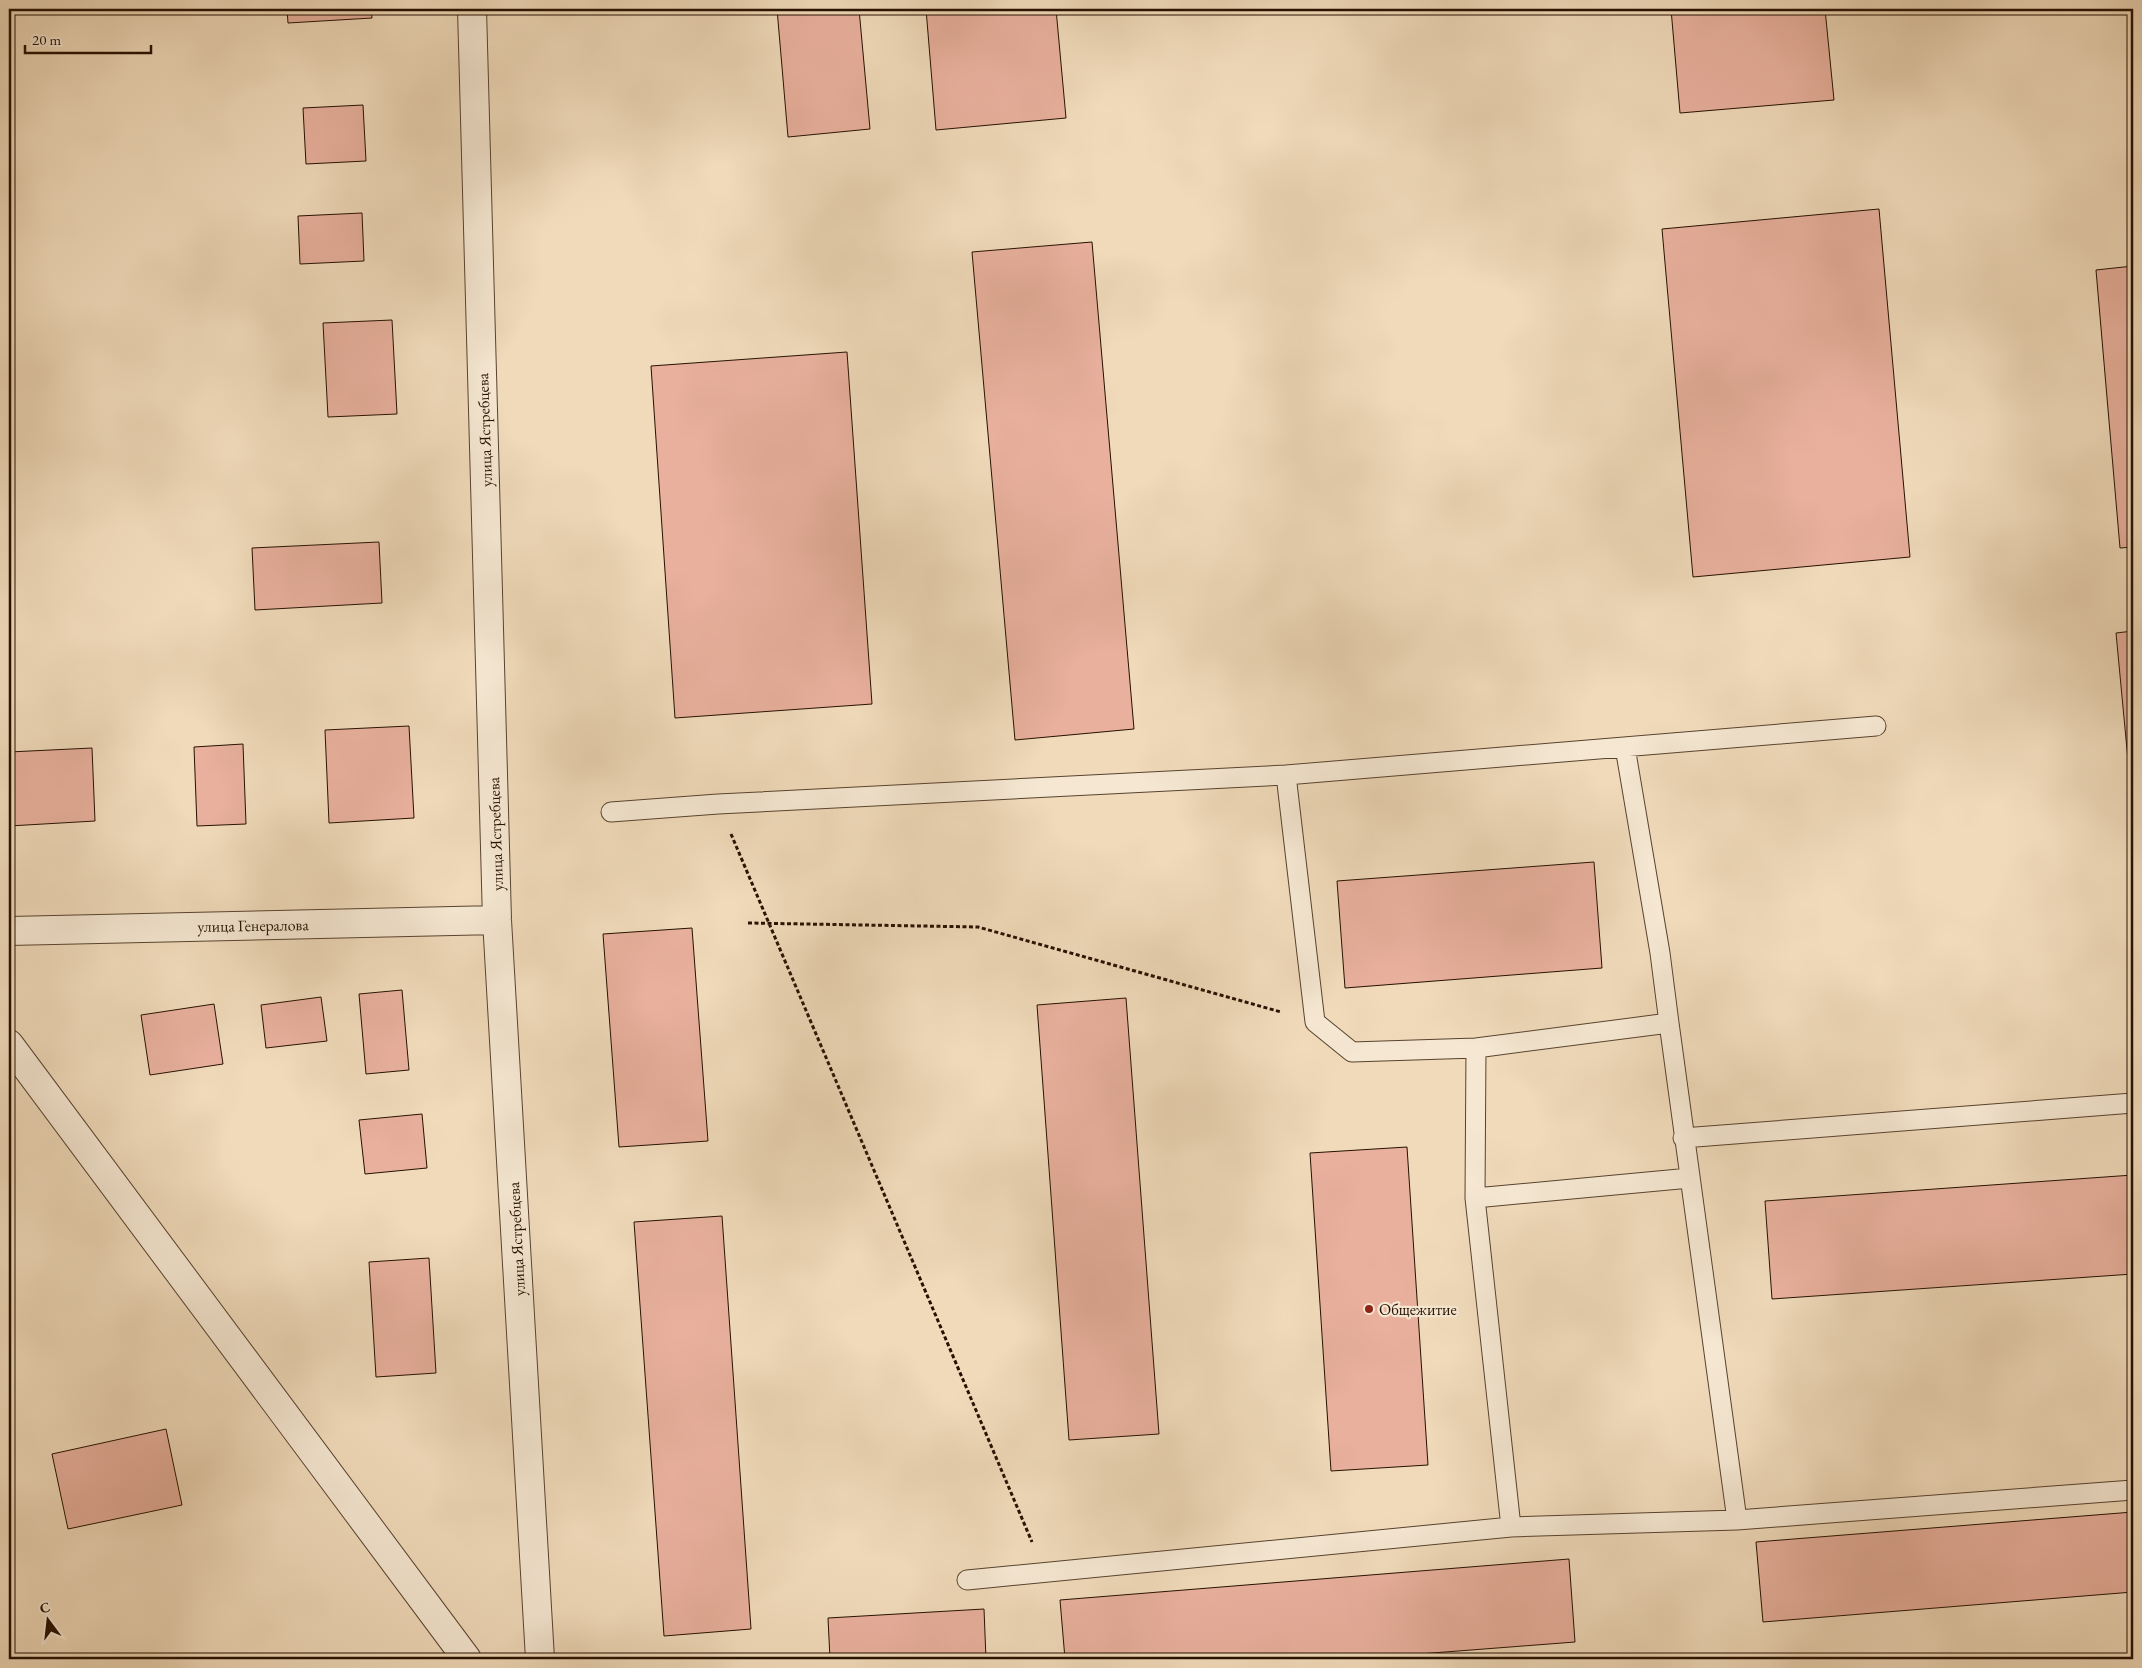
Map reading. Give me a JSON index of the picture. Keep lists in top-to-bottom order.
{
  "streets": {
    "street": ["улица Ястребцева", "улица Генералова"]
  },
  "crossings": [
    ["улица Ястребцева", "улица Генералова"]
  ],
  "places": ["Общежитие"],
  "scale_bar": "20 m",
  "north": "top"
}
